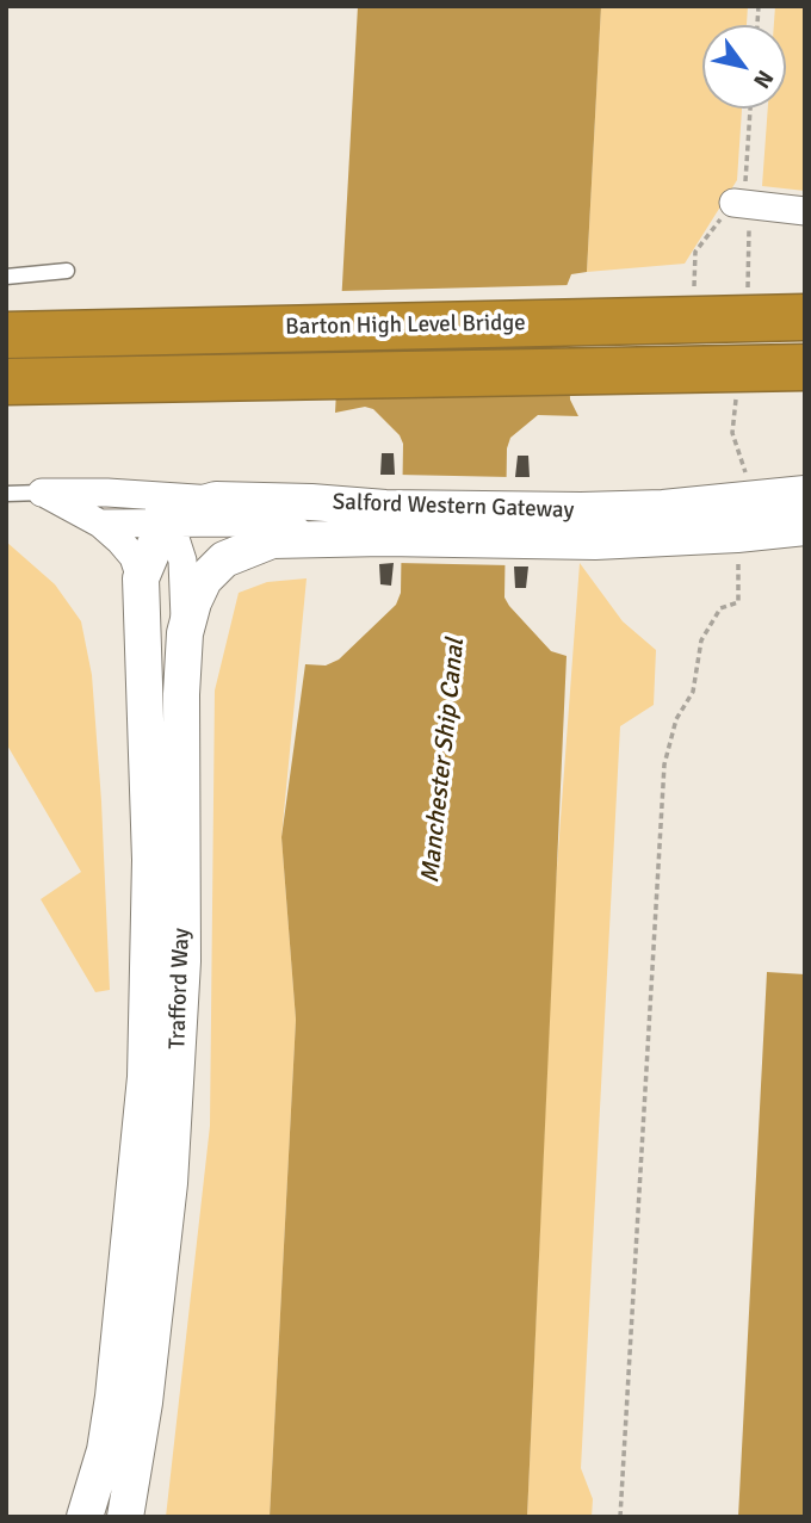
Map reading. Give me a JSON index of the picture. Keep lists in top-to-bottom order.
{
  "streets": {
    "highway": ["Barton High Level Bridge"],
    "street": ["Salford Western Gateway", "Trafford Way"]
  },
  "crossings": [
    ["Salford Western Gateway", "Trafford Way"]
  ],
  "water": ["Manchester Ship Canal"],
  "north": "bottom right"
}
